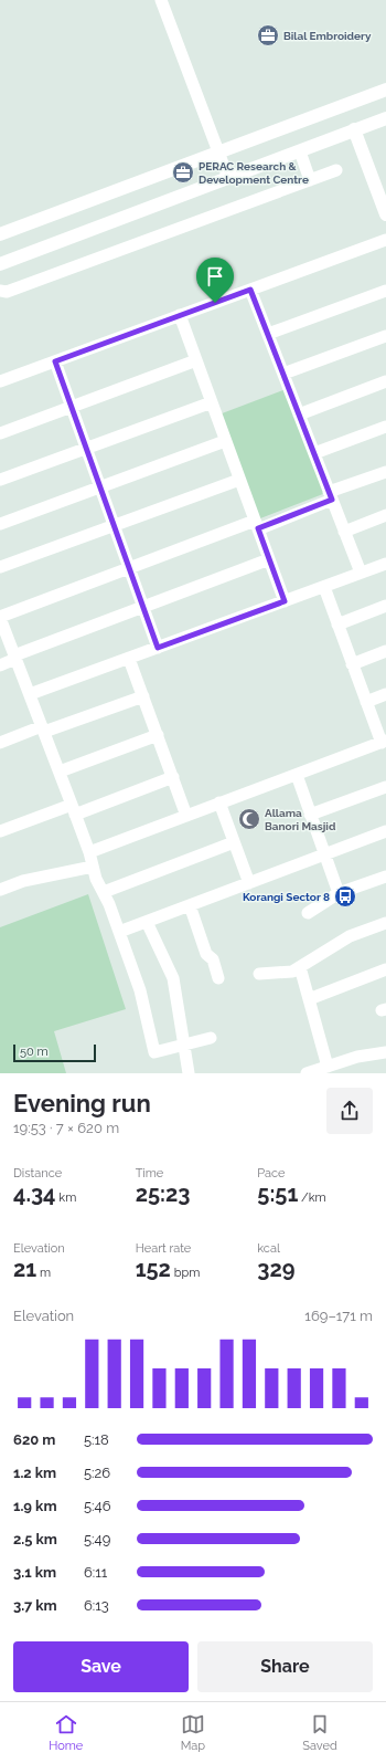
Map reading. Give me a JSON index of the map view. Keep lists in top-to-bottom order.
{
  "places": {
    "office": ["Bilal Embroidery", "PERAC Research & Development Centre"],
    "mosque": ["Allama Banori Masjid"],
    "bus stop": ["Korangi Sector 8"]
  },
  "scale_bar": "50 m",
  "page": {
    "scale": "50 m",
    "heading": ["Evening run", "19:53 · 7 × 620 m"],
    "stats": [
      ["Distance", "4.34 km"],
      ["Time", "25:23"],
      ["Pace", "5:51 /km"],
      ["Elevation", "21 m"],
      ["Heart rate", "152 bpm"],
      ["kcal", "329"]
    ],
    "chart": ["Elevation", "169–171 m"],
    "list": [
      {
        "name": "620 m",
        "note": "5:18"
      },
      {
        "name": "1.2 km",
        "note": "5:26"
      },
      {
        "name": "1.9 km",
        "note": "5:46"
      },
      {
        "name": "2.5 km",
        "note": "5:49"
      },
      {
        "name": "3.1 km",
        "note": "6:11"
      },
      {
        "name": "3.7 km",
        "note": "6:13"
      }
    ],
    "buttons": ["Save", "Share"],
    "tabs": ["Home", "Map", "Saved"]
  }
}
